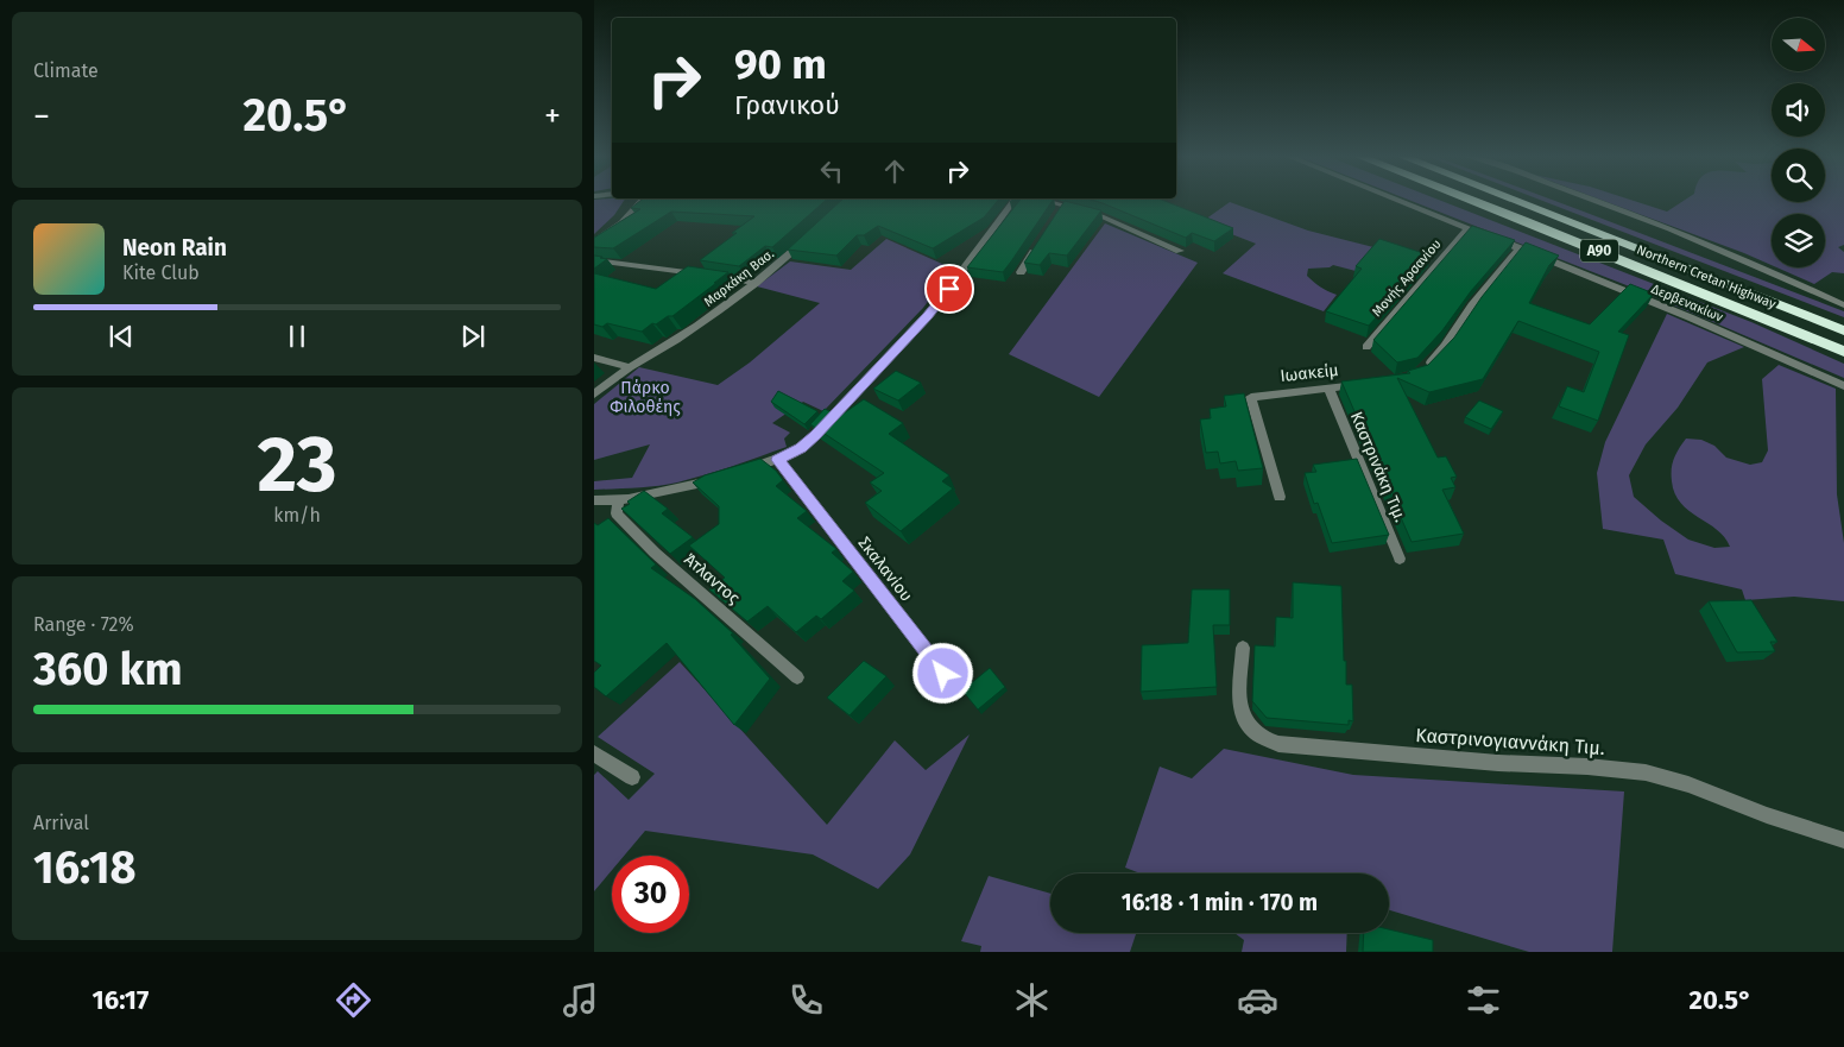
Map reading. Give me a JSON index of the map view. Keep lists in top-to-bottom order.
{
  "streets": {
    "highway": ["Α90", "Northern Cretan Highway"],
    "street": [
      "Μαρκάκη Βασ.",
      "Μονής Αρσανίου",
      "Δερβενακίων",
      "Ιωακείμ",
      "Καστρινάκη Τιμ.",
      "Σκαλανίου",
      "Άτλαντος",
      "Καστρινογιαννάκη Τιμ."
    ]
  },
  "crossings": [
    ["Μονής Αρσανίου", "Δερβενακίων"],
    ["Ιωακείμ", "Καστρινάκη Τιμ."]
  ],
  "parks": ["Πάρκο Φιλοθέης"],
  "north": "right",
  "page": {
    "tile": [
      "Climate",
      ["23", "km/h"],
      ["Range · 72%", "360 km"],
      ["Arrival", "16:18"]
    ],
    "turn": ["90 m", "Γρανικού"],
    "heat": ["−", "20.5°", "+"],
    "song": ["Neon Rain", "Kite Club"],
    "limit": "30",
    "trip": "16:18 · 1 min · 170 m",
    "tabs": ["16:17", "20.5°"]
  }
}
